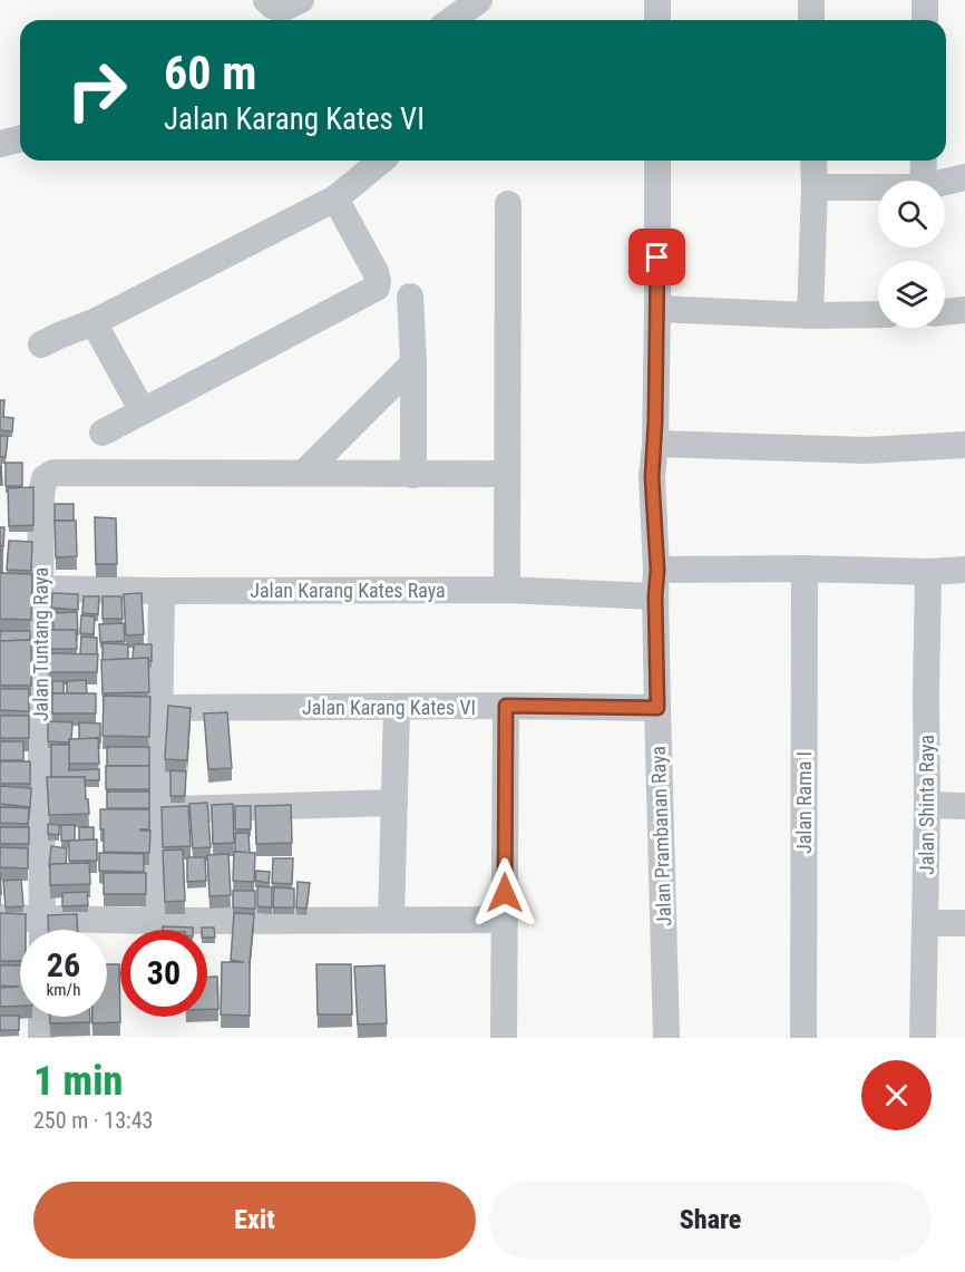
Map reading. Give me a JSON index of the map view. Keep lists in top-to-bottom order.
{
  "streets": {
    "street": [
      "Jalan Karang Kates Raya",
      "Jalan Tuntang Raya",
      "Jalan Karang Kates VI",
      "Jalan Rama I",
      "Jalan Shinta Raya",
      "Jalan Prambanan Raya"
    ]
  },
  "crossings": [
    ["Jalan Karang Kates Raya", "Jalan Tuntang Raya"],
    ["Jalan Karang Kates Raya", "Jalan Prambanan Raya"],
    ["Jalan Karang Kates VI", "Jalan Prambanan Raya"]
  ],
  "page": {
    "turn": ["60 m", "Jalan Karang Kates VI"],
    "speed": "26 km/h",
    "limit": "30",
    "heading": ["1 min", "250 m · 13:43"],
    "buttons": ["Exit", "Share"]
  }
}
